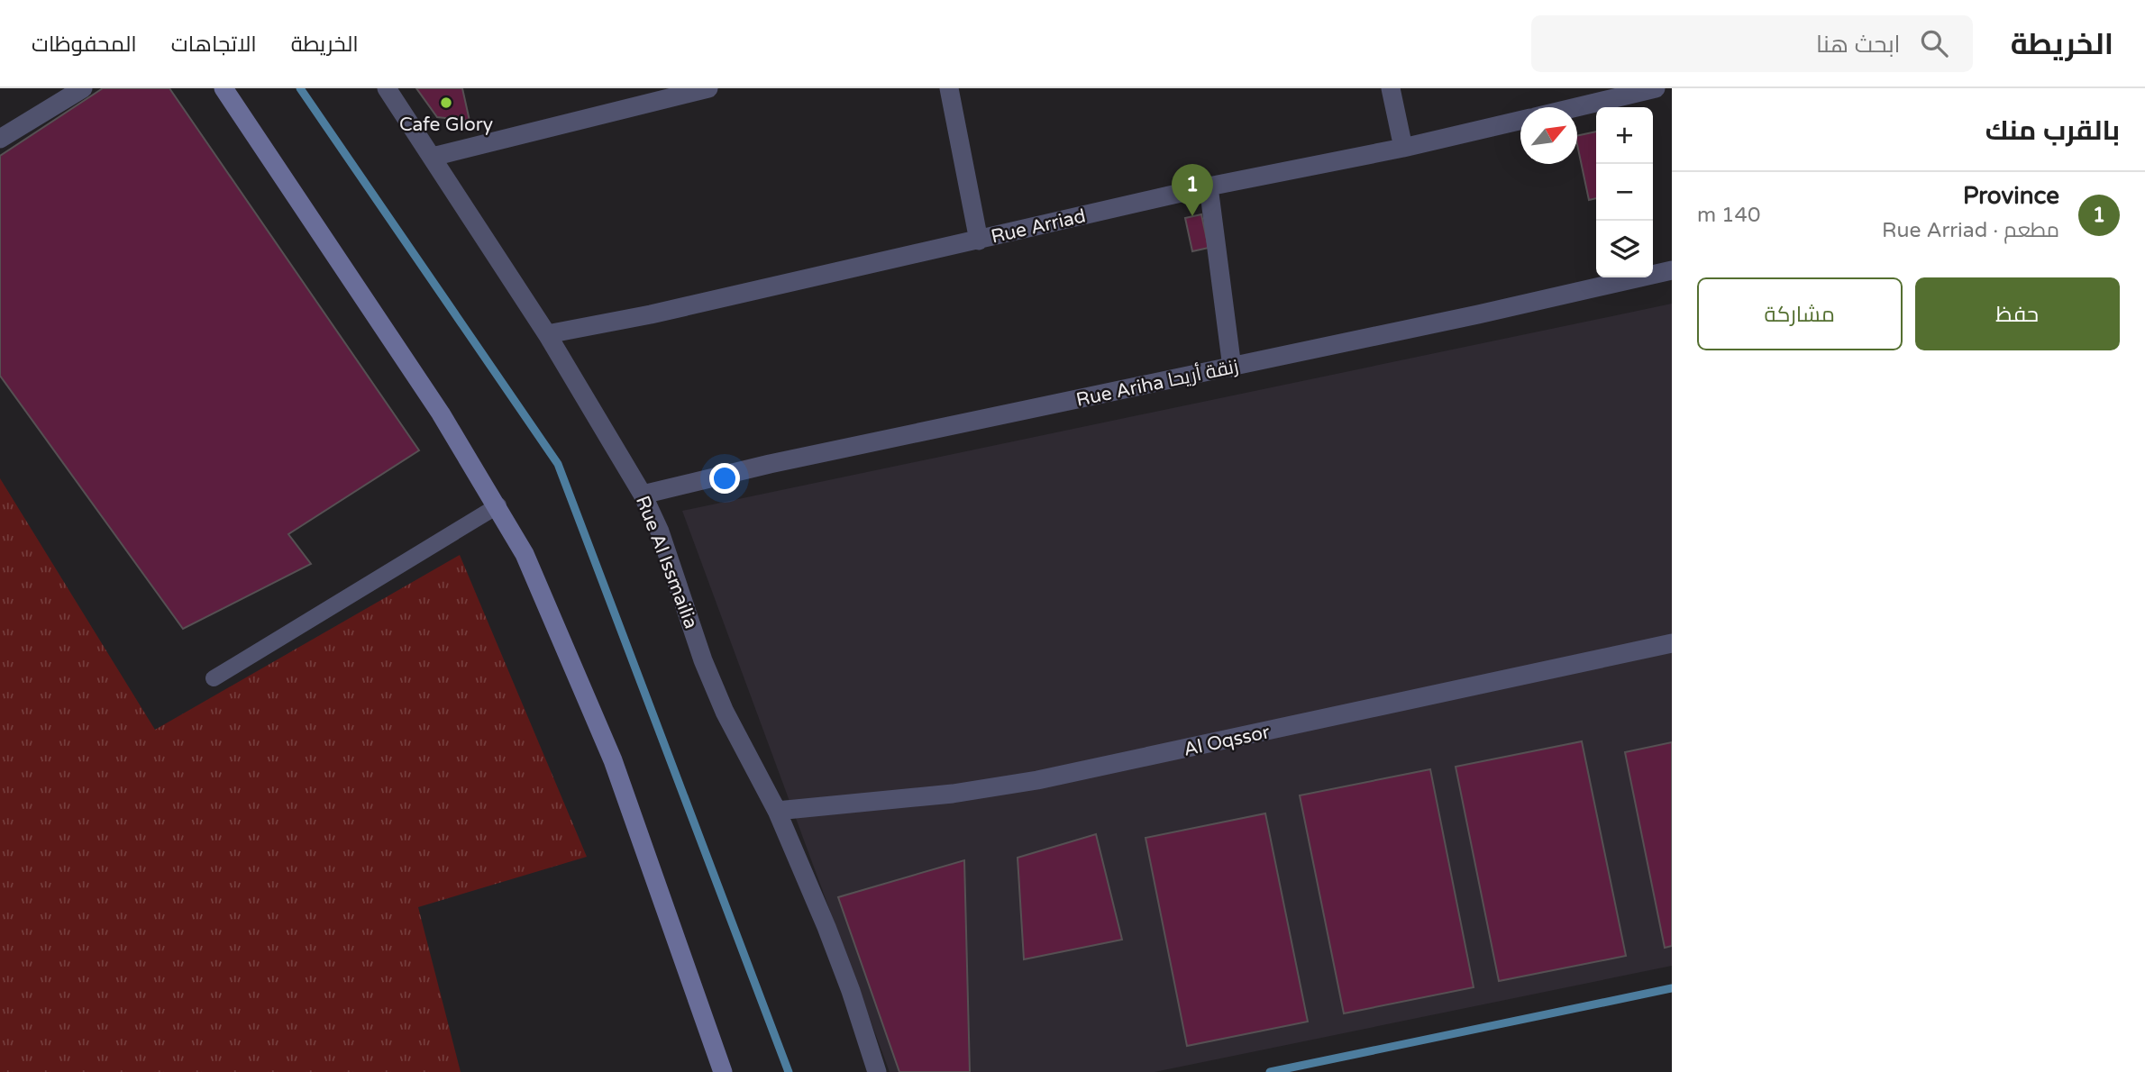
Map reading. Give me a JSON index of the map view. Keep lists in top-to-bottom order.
{
  "streets": {
    "street": [
      "Rue Arriad",
      "Rue Ariha زنقة أريحا",
      "Rue Al Issmailia",
      "Al Oqssor"
    ]
  },
  "crossings": [
    ["Rue Arriad", "Rue Al Issmailia"],
    ["Rue Ariha زنقة أريحا", "Rue Al Issmailia"],
    ["Rue Al Issmailia", "Al Oqssor"]
  ],
  "places": ["Cafe Glory"],
  "north": "top right",
  "page": {
    "header": "الخريطة",
    "search": "ابحث هنا",
    "nav": ["الخريطة", "الاتجاهات", "المحفوظات"],
    "heading": "بالقرب منك",
    "map_buttons": ["+", "−"],
    "pins": "1",
    "list": [
      {
        "mark": "1",
        "name": "Province",
        "note": "مطعم · Rue Arriad",
        "value": "140 m"
      }
    ],
    "buttons": ["حفظ", "مشاركة"]
  }
}
